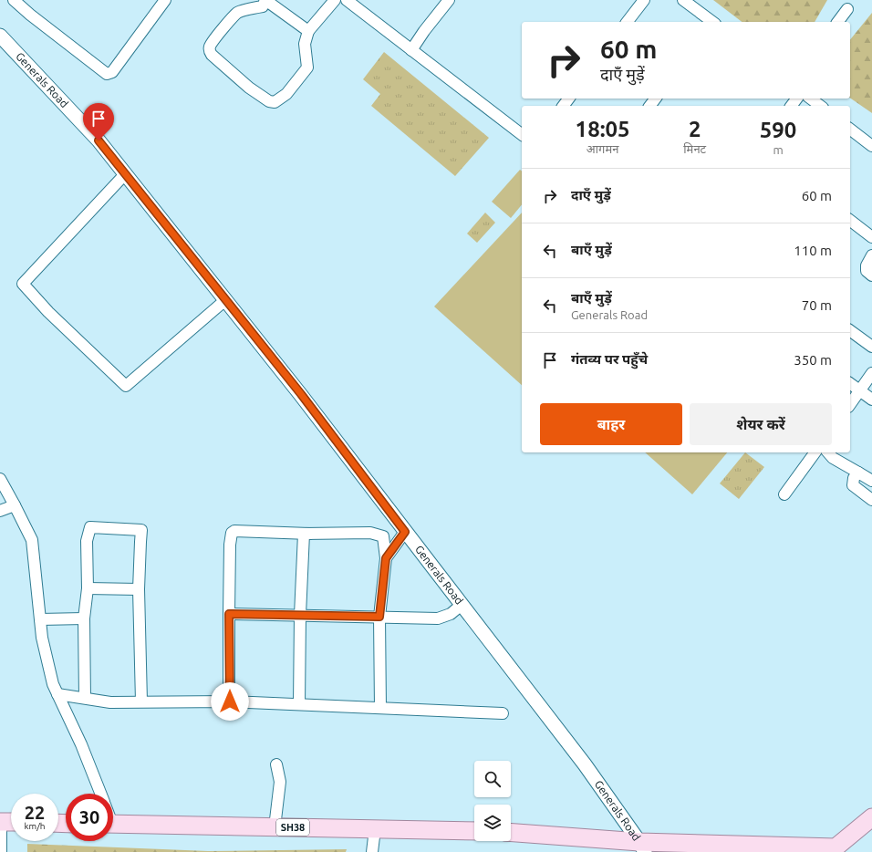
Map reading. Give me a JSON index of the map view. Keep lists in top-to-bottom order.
{
  "streets": {
    "main road": ["SH38"],
    "street": ["Generals Road"]
  },
  "page": {
    "turn": ["60 m", "दाएँ मुड़ें"],
    "eta": [
      "18:05",
      "आगमन",
      "2",
      "मिनट",
      "590",
      "m"
    ],
    "list": [
      {
        "name": "दाएँ मुड़ें",
        "value": "60 m"
      },
      {
        "name": "बाएँ मुड़ें",
        "value": "110 m"
      },
      {
        "name": "बाएँ मुड़ें",
        "note": "Generals Road",
        "value": "70 m"
      },
      {
        "name": "गंतव्य पर पहुँचे",
        "value": "350 m"
      }
    ],
    "buttons": ["बाहर", "शेयर करें"],
    "speed": "22 km/h",
    "limit": "30"
  }
}
